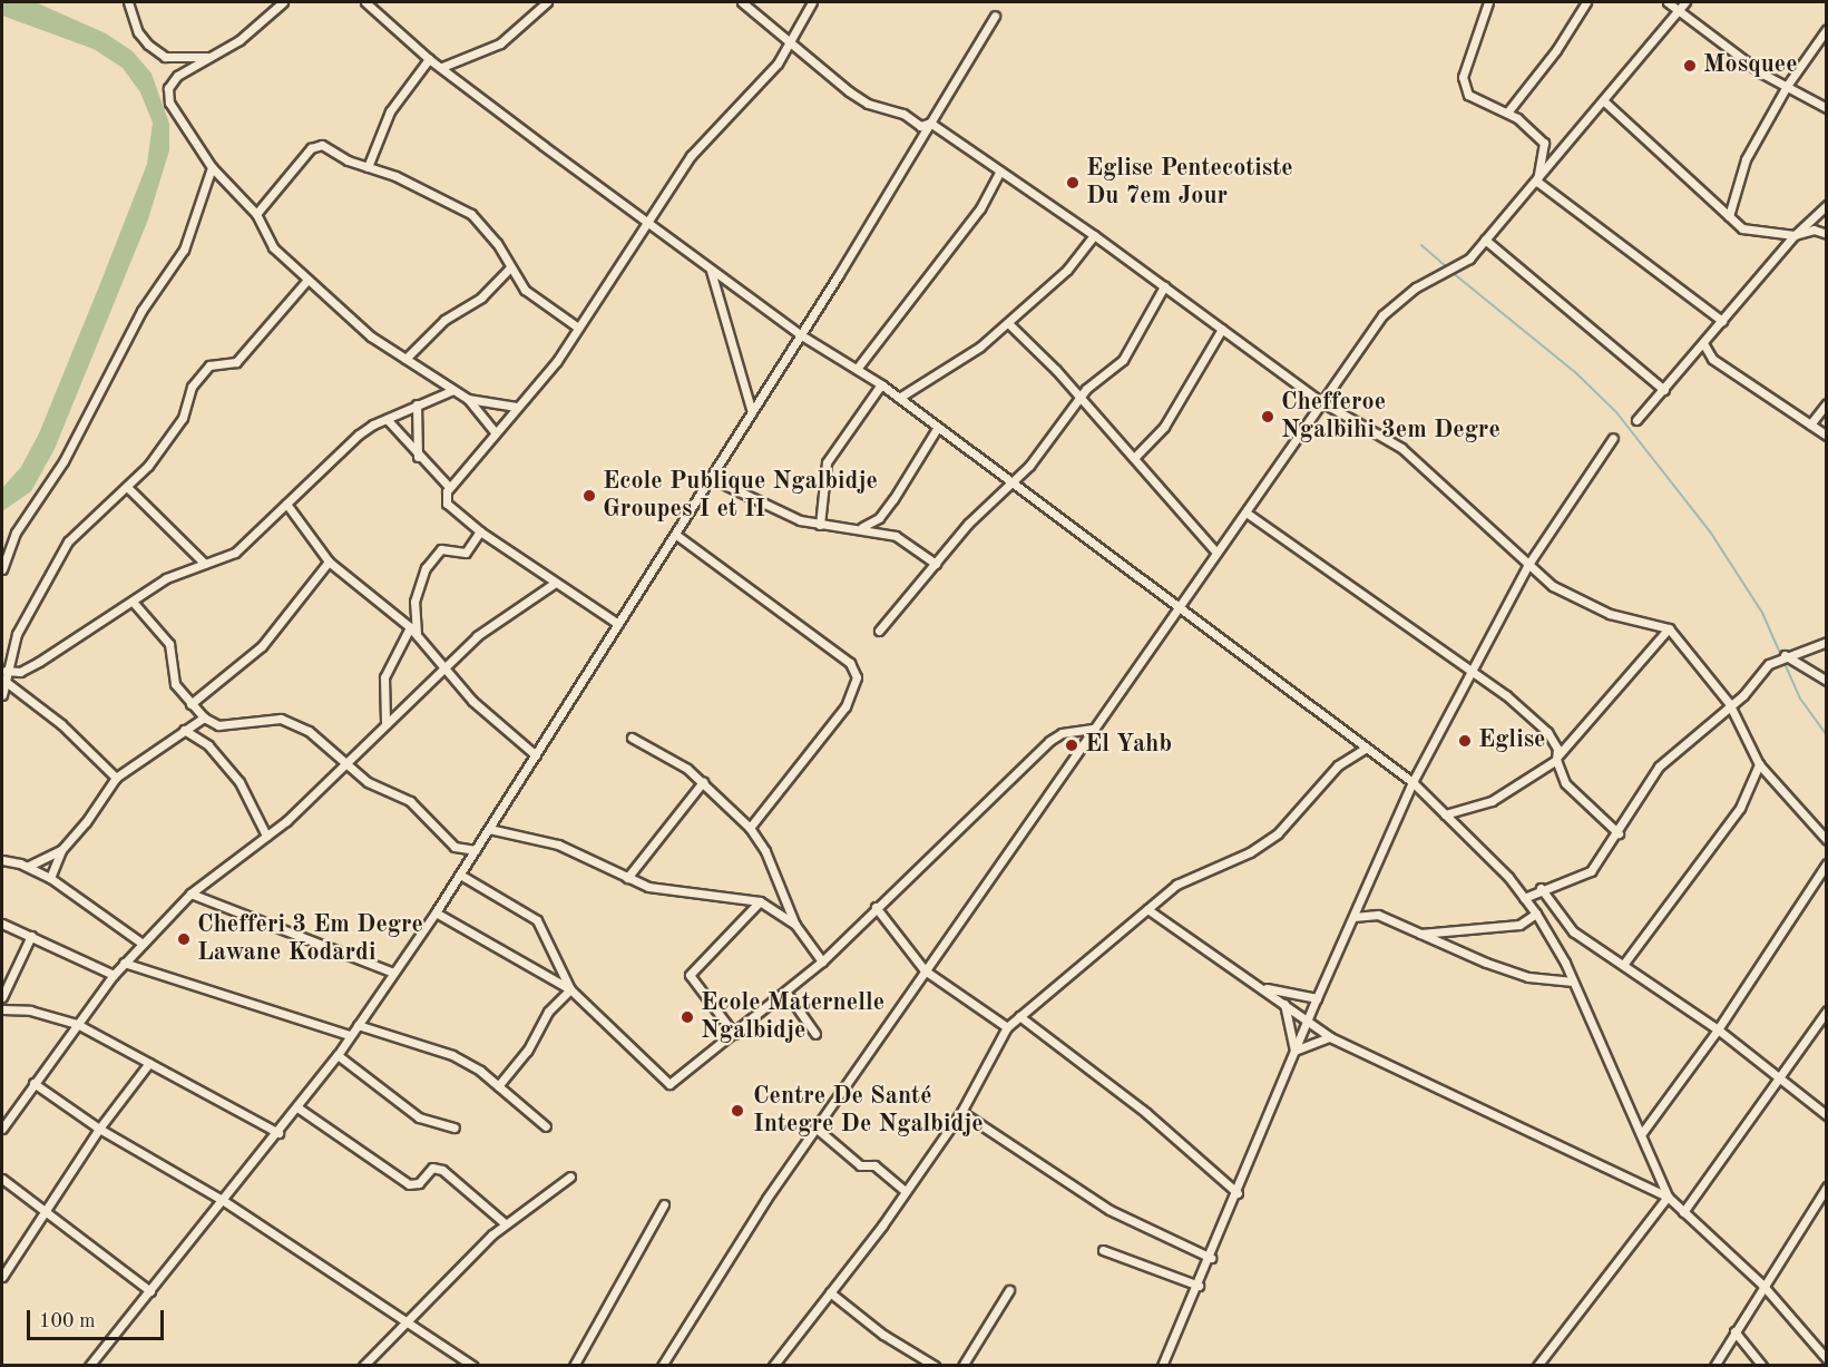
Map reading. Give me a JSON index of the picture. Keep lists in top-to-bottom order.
{
  "places": [
    "Mosquee",
    "Eglise Pentecotiste Du 7em Jour",
    "Chefferoe Ngalbihi 3em Degre",
    "Ecole Publique Ngalbidje Groupes I et II",
    "Eglise",
    "El Yahb",
    "Chefferi 3 Em Degre Lawane Kodardi",
    "Ecole Maternelle Ngalbidje",
    "Centre De Santé Integre De Ngalbidje"
  ],
  "scale_bar": "100 m"
}
